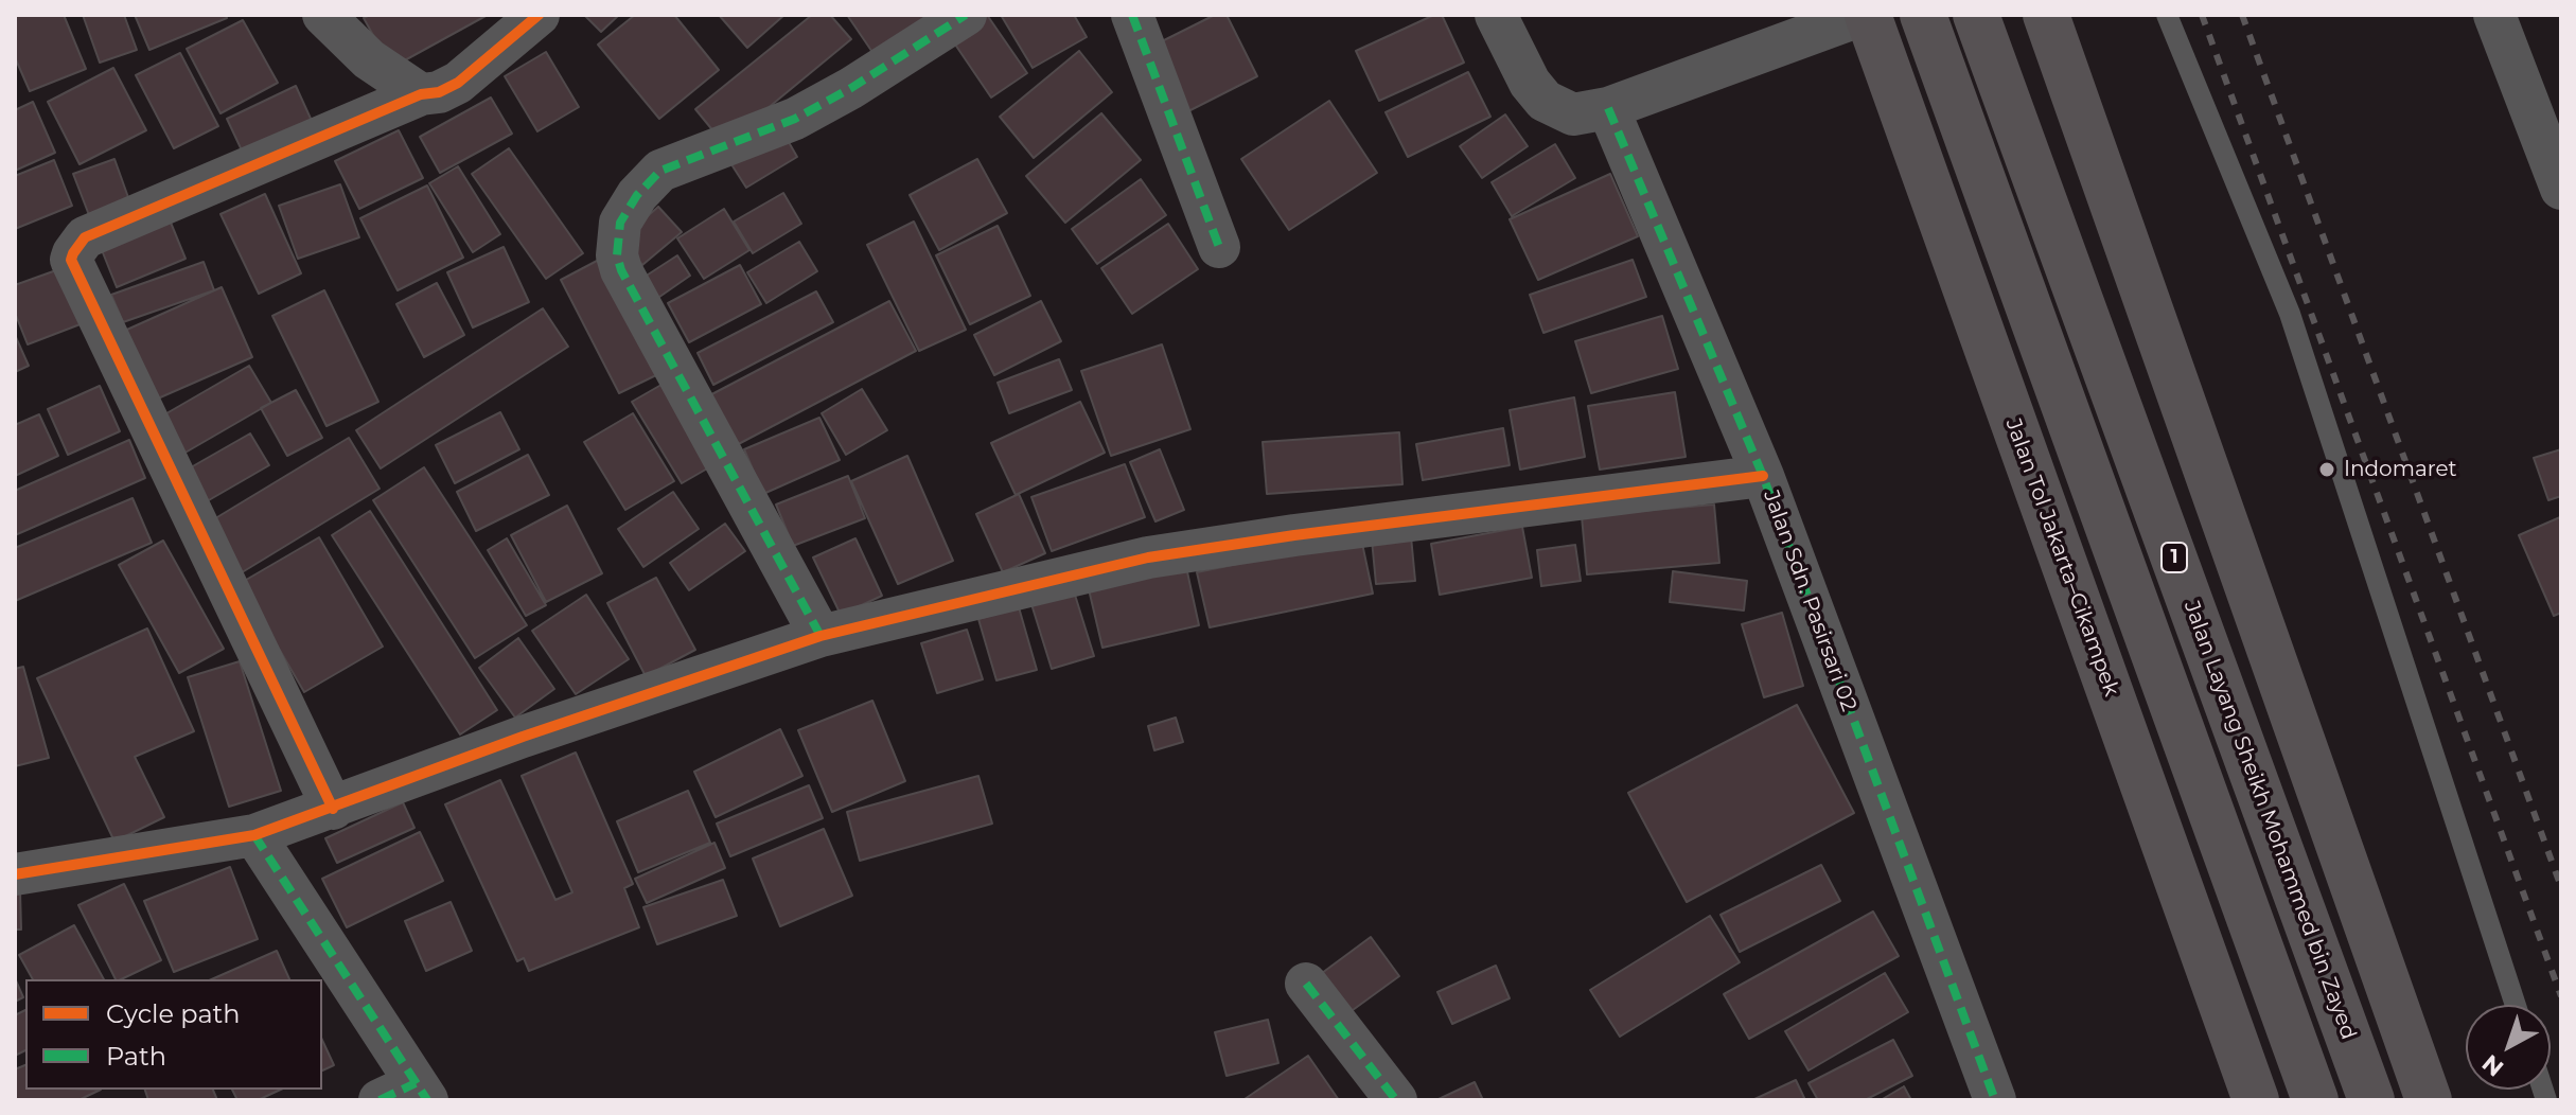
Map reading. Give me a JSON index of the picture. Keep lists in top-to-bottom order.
{
  "streets": {
    "highway": ["Jalan Tol Jakarta–Cikampek", "1", "Jalan Layang Sheikh Mohammed bin Zayed"],
    "street": ["Jalan Sdn. Pasirsari 02"]
  },
  "places": ["Indomaret"],
  "legend": ["Cycle path", "Path"],
  "north": "bottom left"
}
